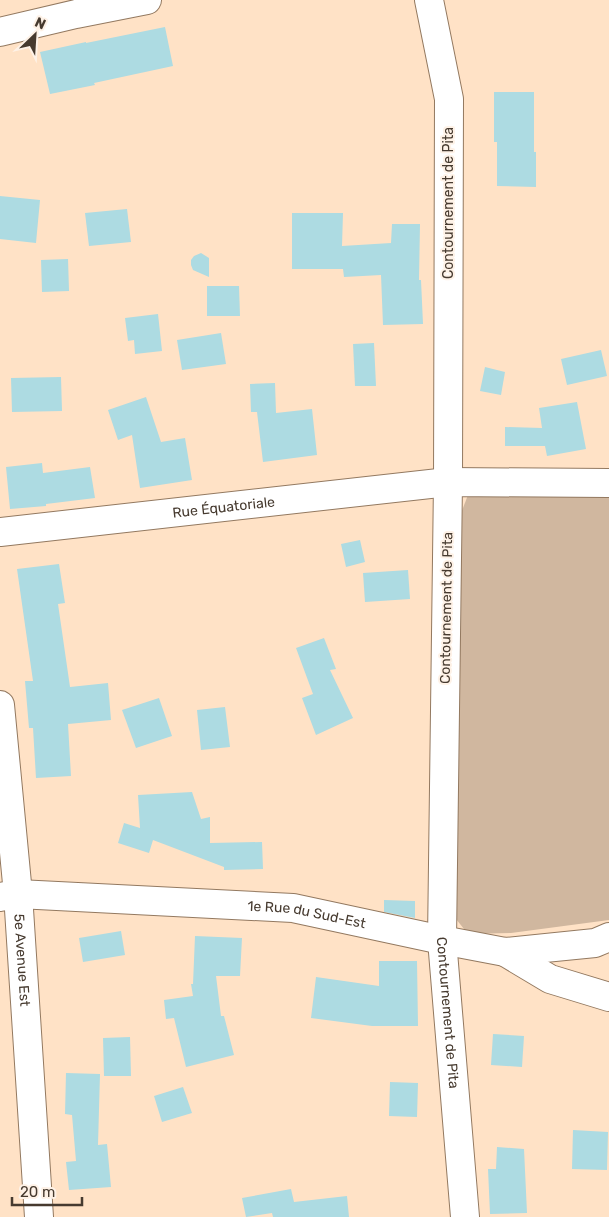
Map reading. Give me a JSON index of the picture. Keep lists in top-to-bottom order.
{
  "streets": {
    "street": [
      "Contournement de Pita",
      "Rue Équatoriale",
      "1e Rue du Sud-Est",
      "5e Avenue Est"
    ]
  },
  "crossings": [
    ["Contournement de Pita", "Rue Équatoriale"],
    ["Contournement de Pita", "1e Rue du Sud-Est"],
    ["1e Rue du Sud-Est", "5e Avenue Est"]
  ],
  "scale_bar": "20 m",
  "north": "top right"
}
